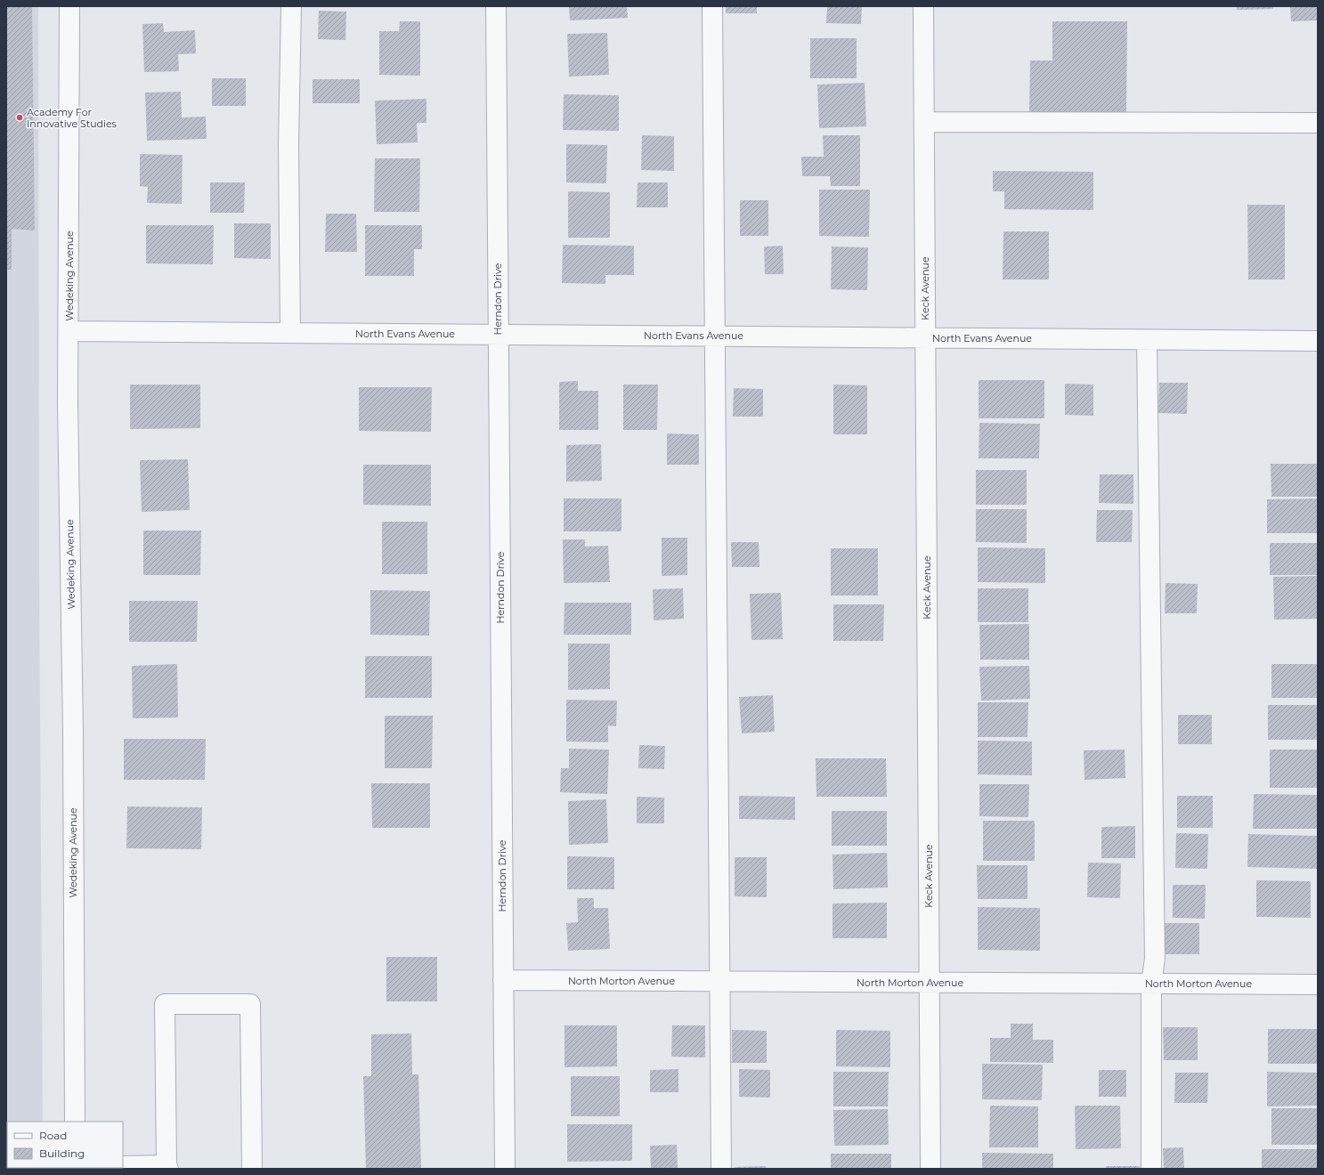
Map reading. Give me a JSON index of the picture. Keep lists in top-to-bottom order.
{
  "streets": {
    "street": [
      "Wedeking Avenue",
      "Keck Avenue",
      "Herndon Drive",
      "North Evans Avenue",
      "North Morton Avenue"
    ]
  },
  "crossings": [
    ["Wedeking Avenue", "North Evans Avenue"],
    ["Keck Avenue", "North Evans Avenue"],
    ["Keck Avenue", "North Morton Avenue"],
    ["Herndon Drive", "North Evans Avenue"],
    ["Herndon Drive", "North Morton Avenue"]
  ],
  "places": ["Academy For Innovative Studies"],
  "legend": ["Road", "Building"]
}
